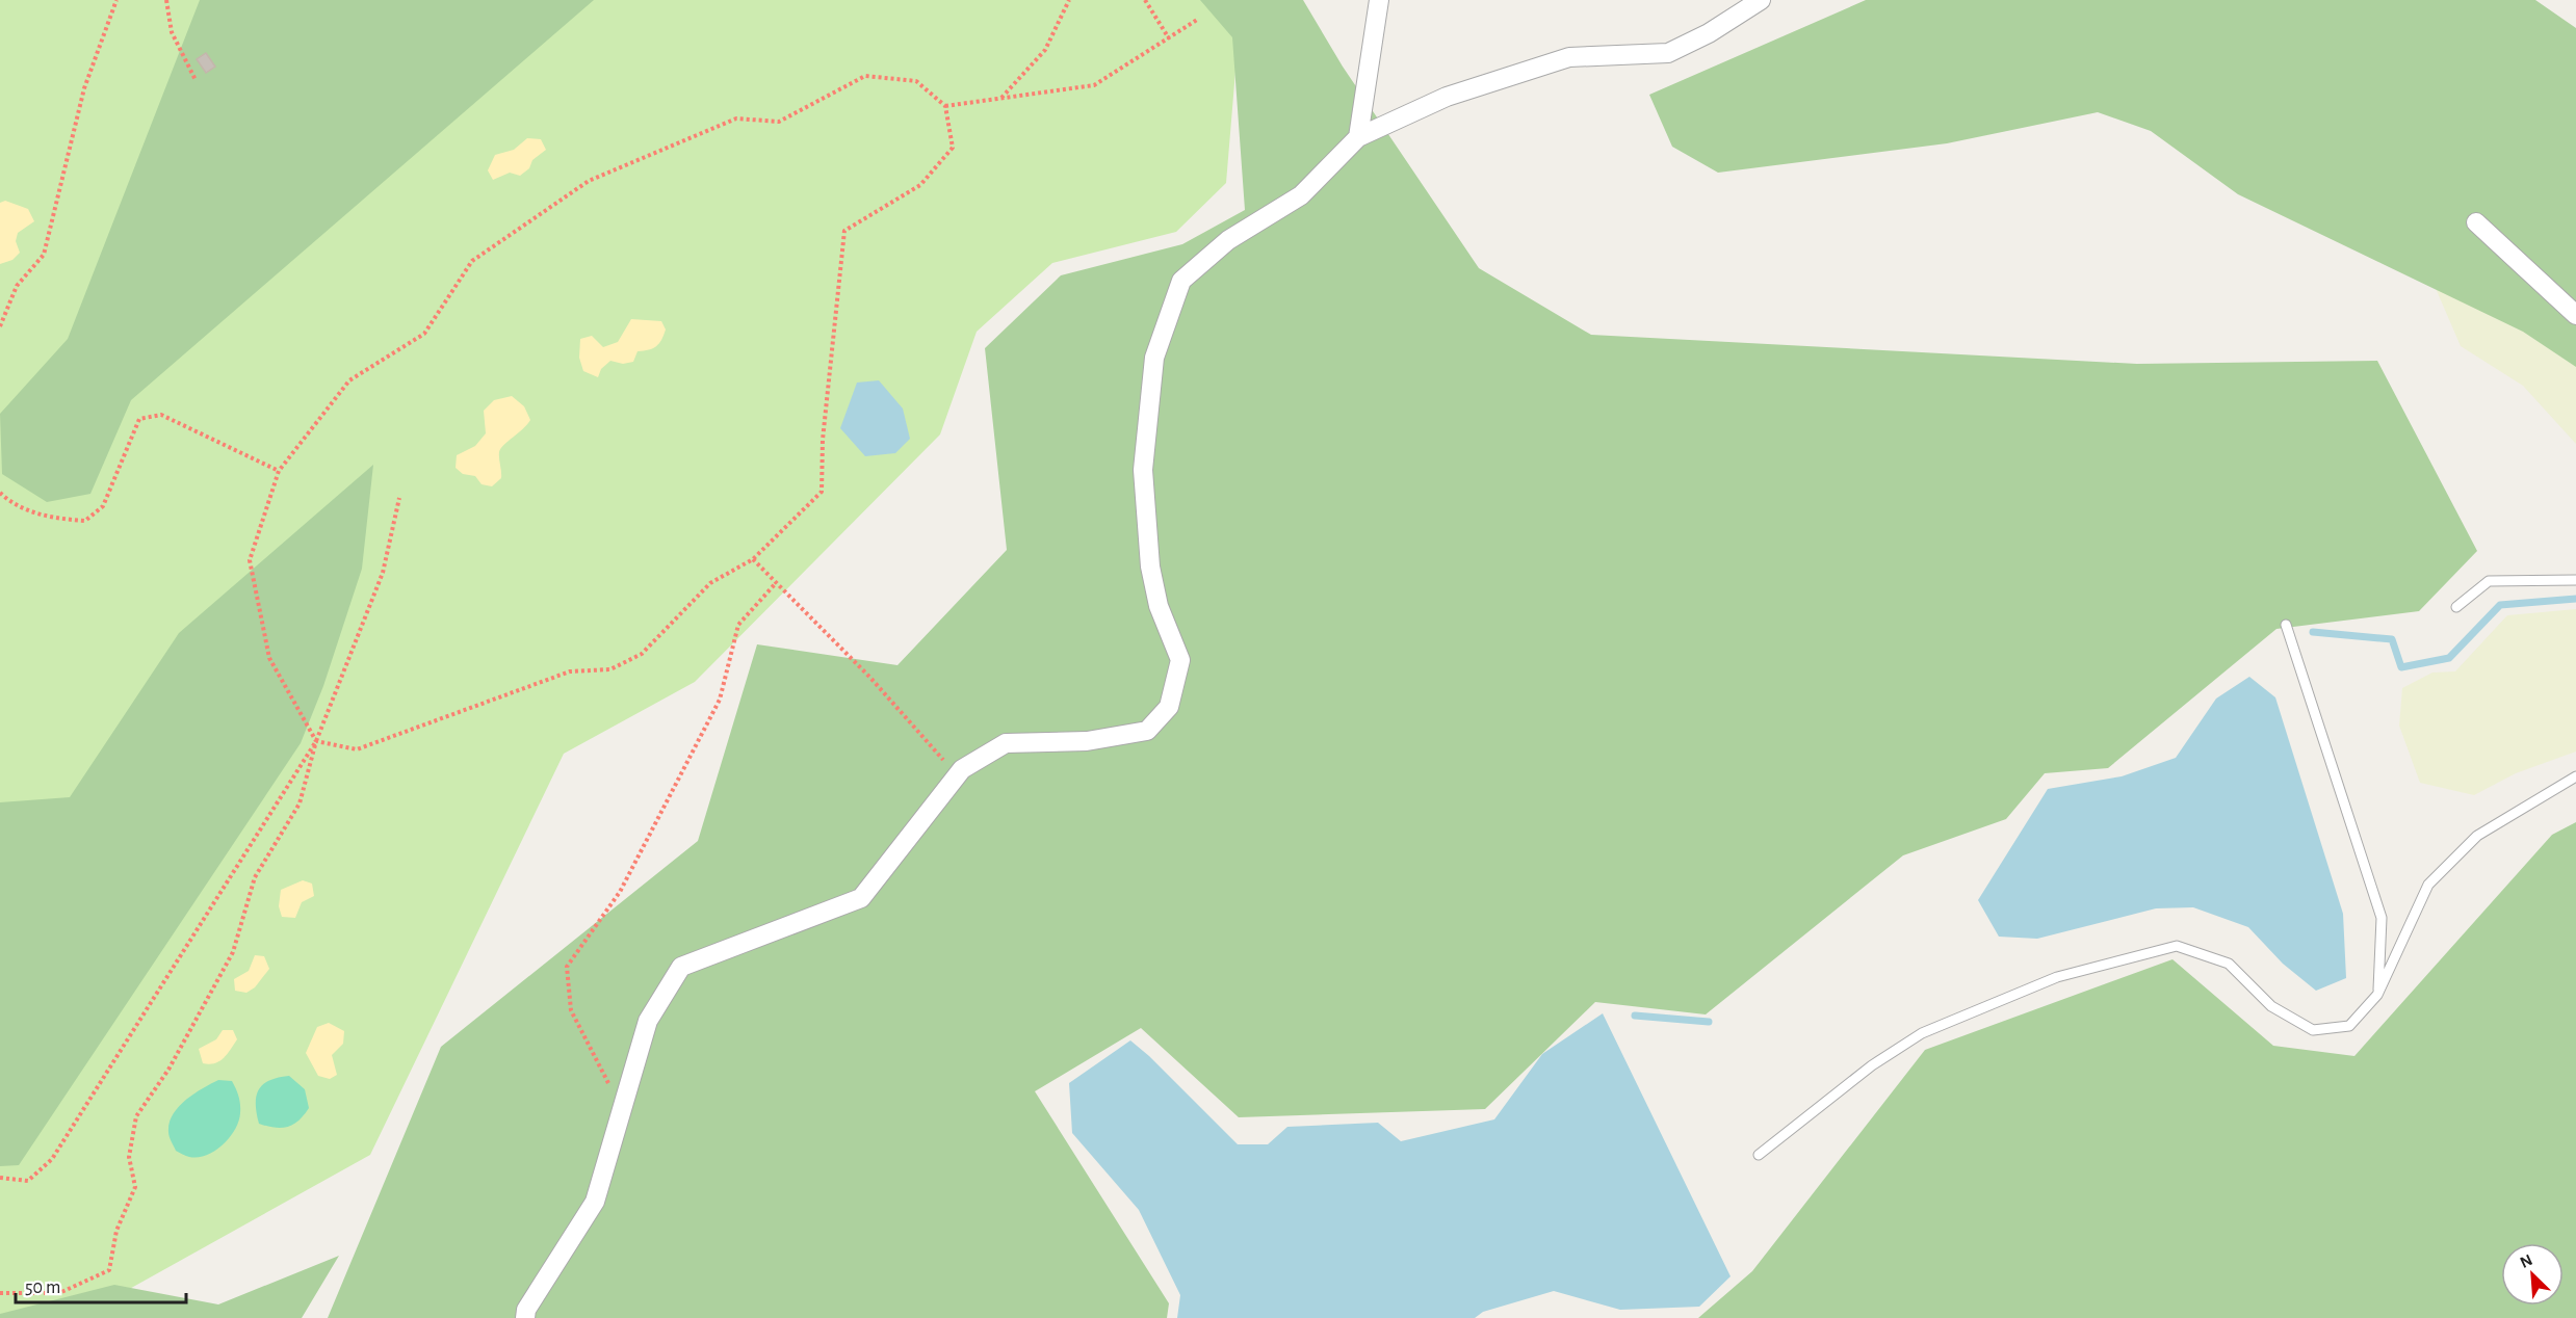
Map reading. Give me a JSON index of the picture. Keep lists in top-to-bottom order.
{
  "scale_bar": "50 m",
  "north": "top left"
}
